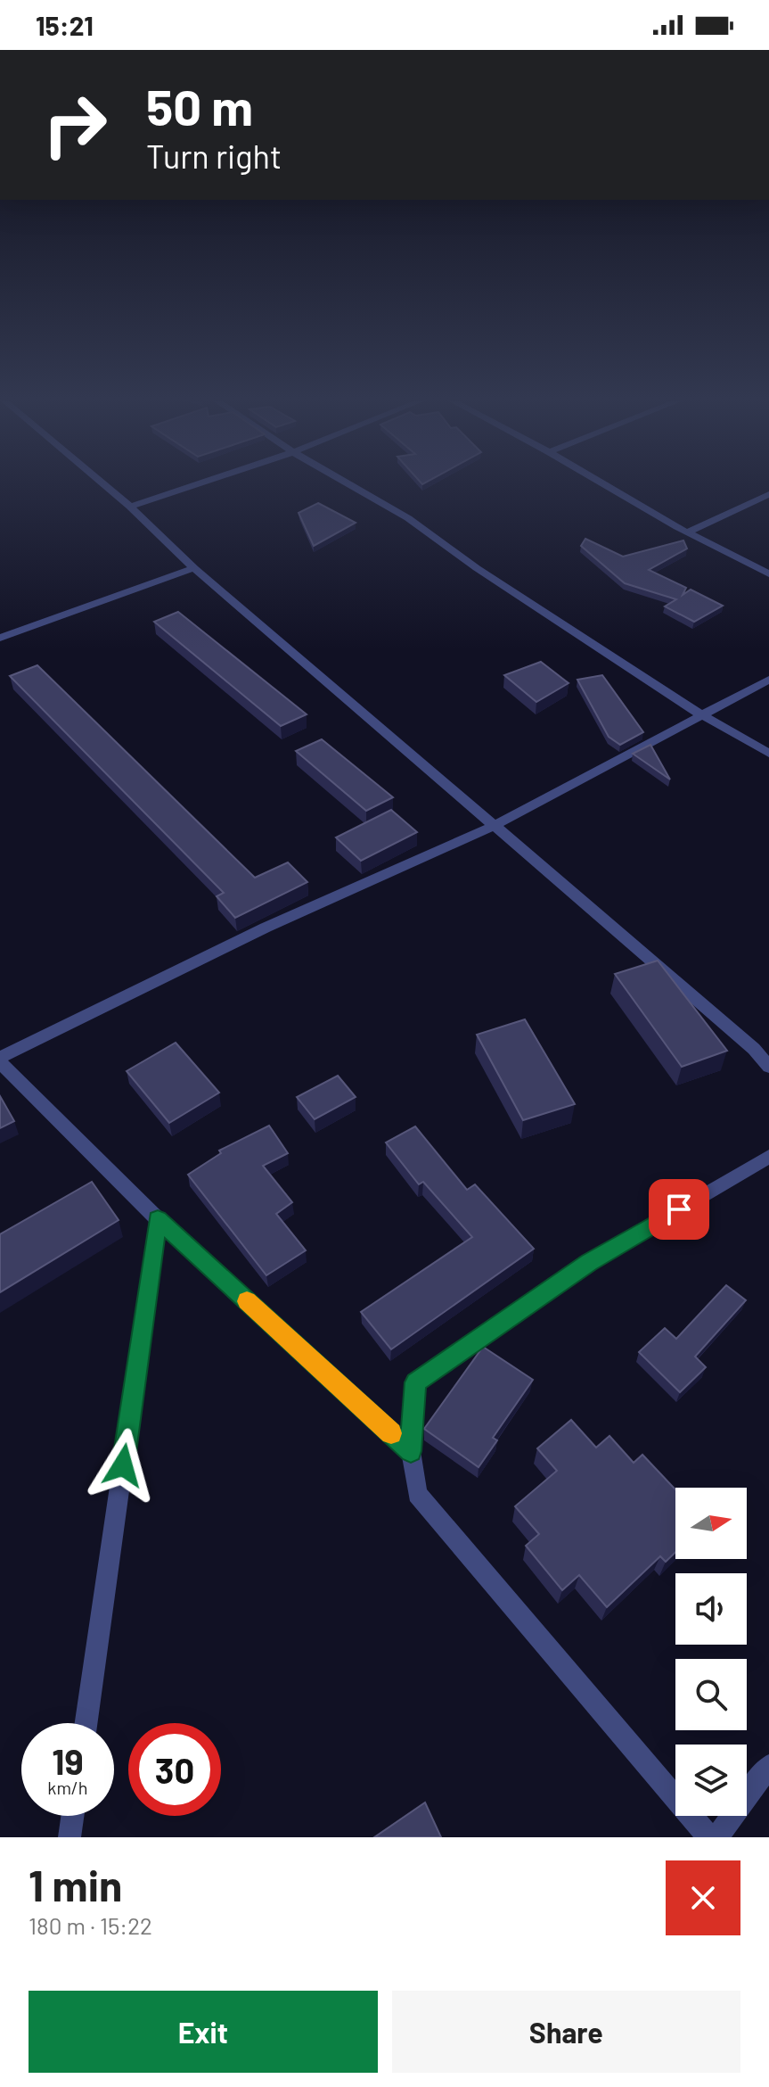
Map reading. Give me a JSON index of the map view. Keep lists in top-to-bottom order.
{
  "north": "right",
  "page": {
    "status": "15:21",
    "turn": ["50 m", "Turn right"],
    "speed": "19 km/h",
    "limit": "30",
    "heading": ["1 min", "180 m · 15:22"],
    "buttons": ["Exit", "Share"]
  }
}
